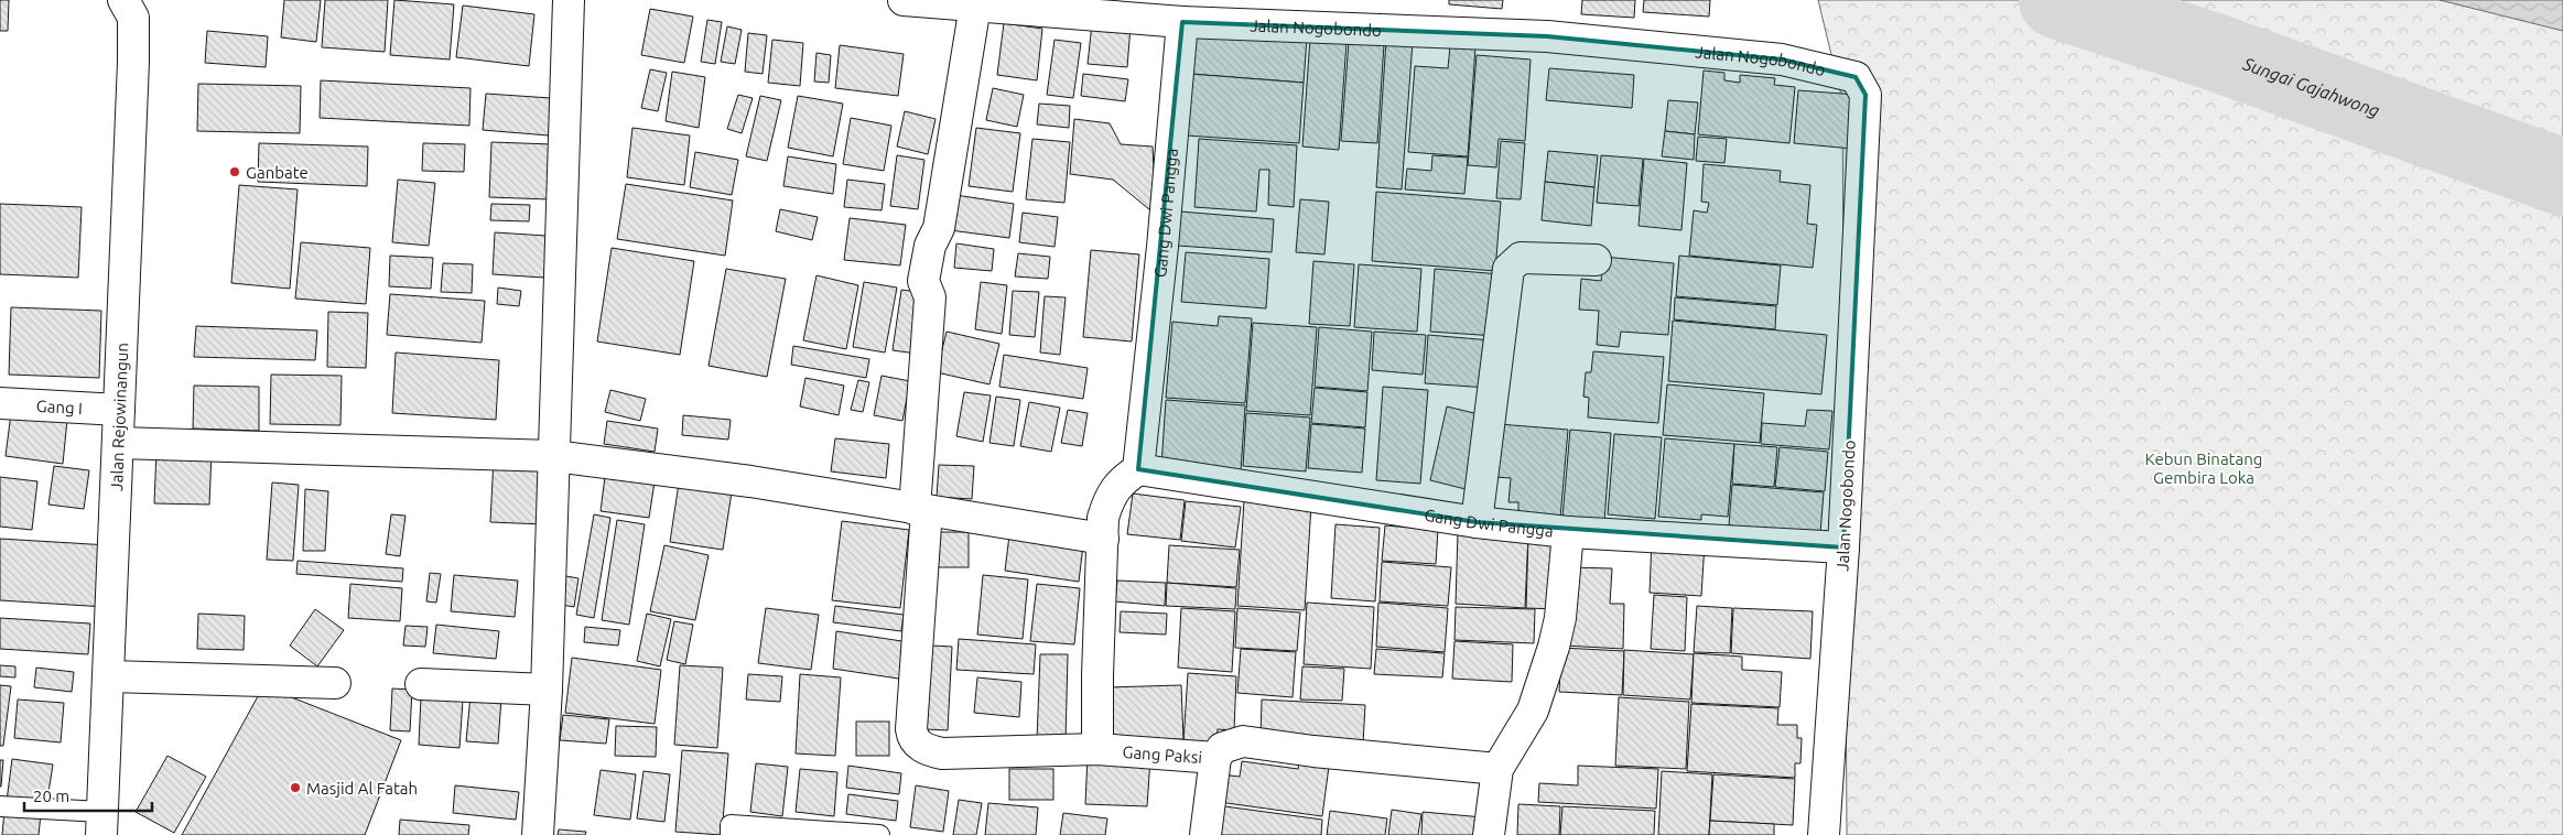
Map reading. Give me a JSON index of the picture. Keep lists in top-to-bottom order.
{
  "streets": {
    "street": [
      "Jalan Nogobondo",
      "Gang Dwi Pangga",
      "Gang I",
      "Jalan Rejowinangun",
      "Gang Paksi"
    ]
  },
  "crossings": [
    ["Jalan Nogobondo", "Gang Dwi Pangga"],
    ["Gang I", "Jalan Rejowinangun"]
  ],
  "water": ["Sungai Gajahwong"],
  "parks": ["Kebun Binatang Gembira Loka"],
  "places": ["Ganbate", "Masjid Al Fatah"],
  "scale_bar": "20 m"
}
